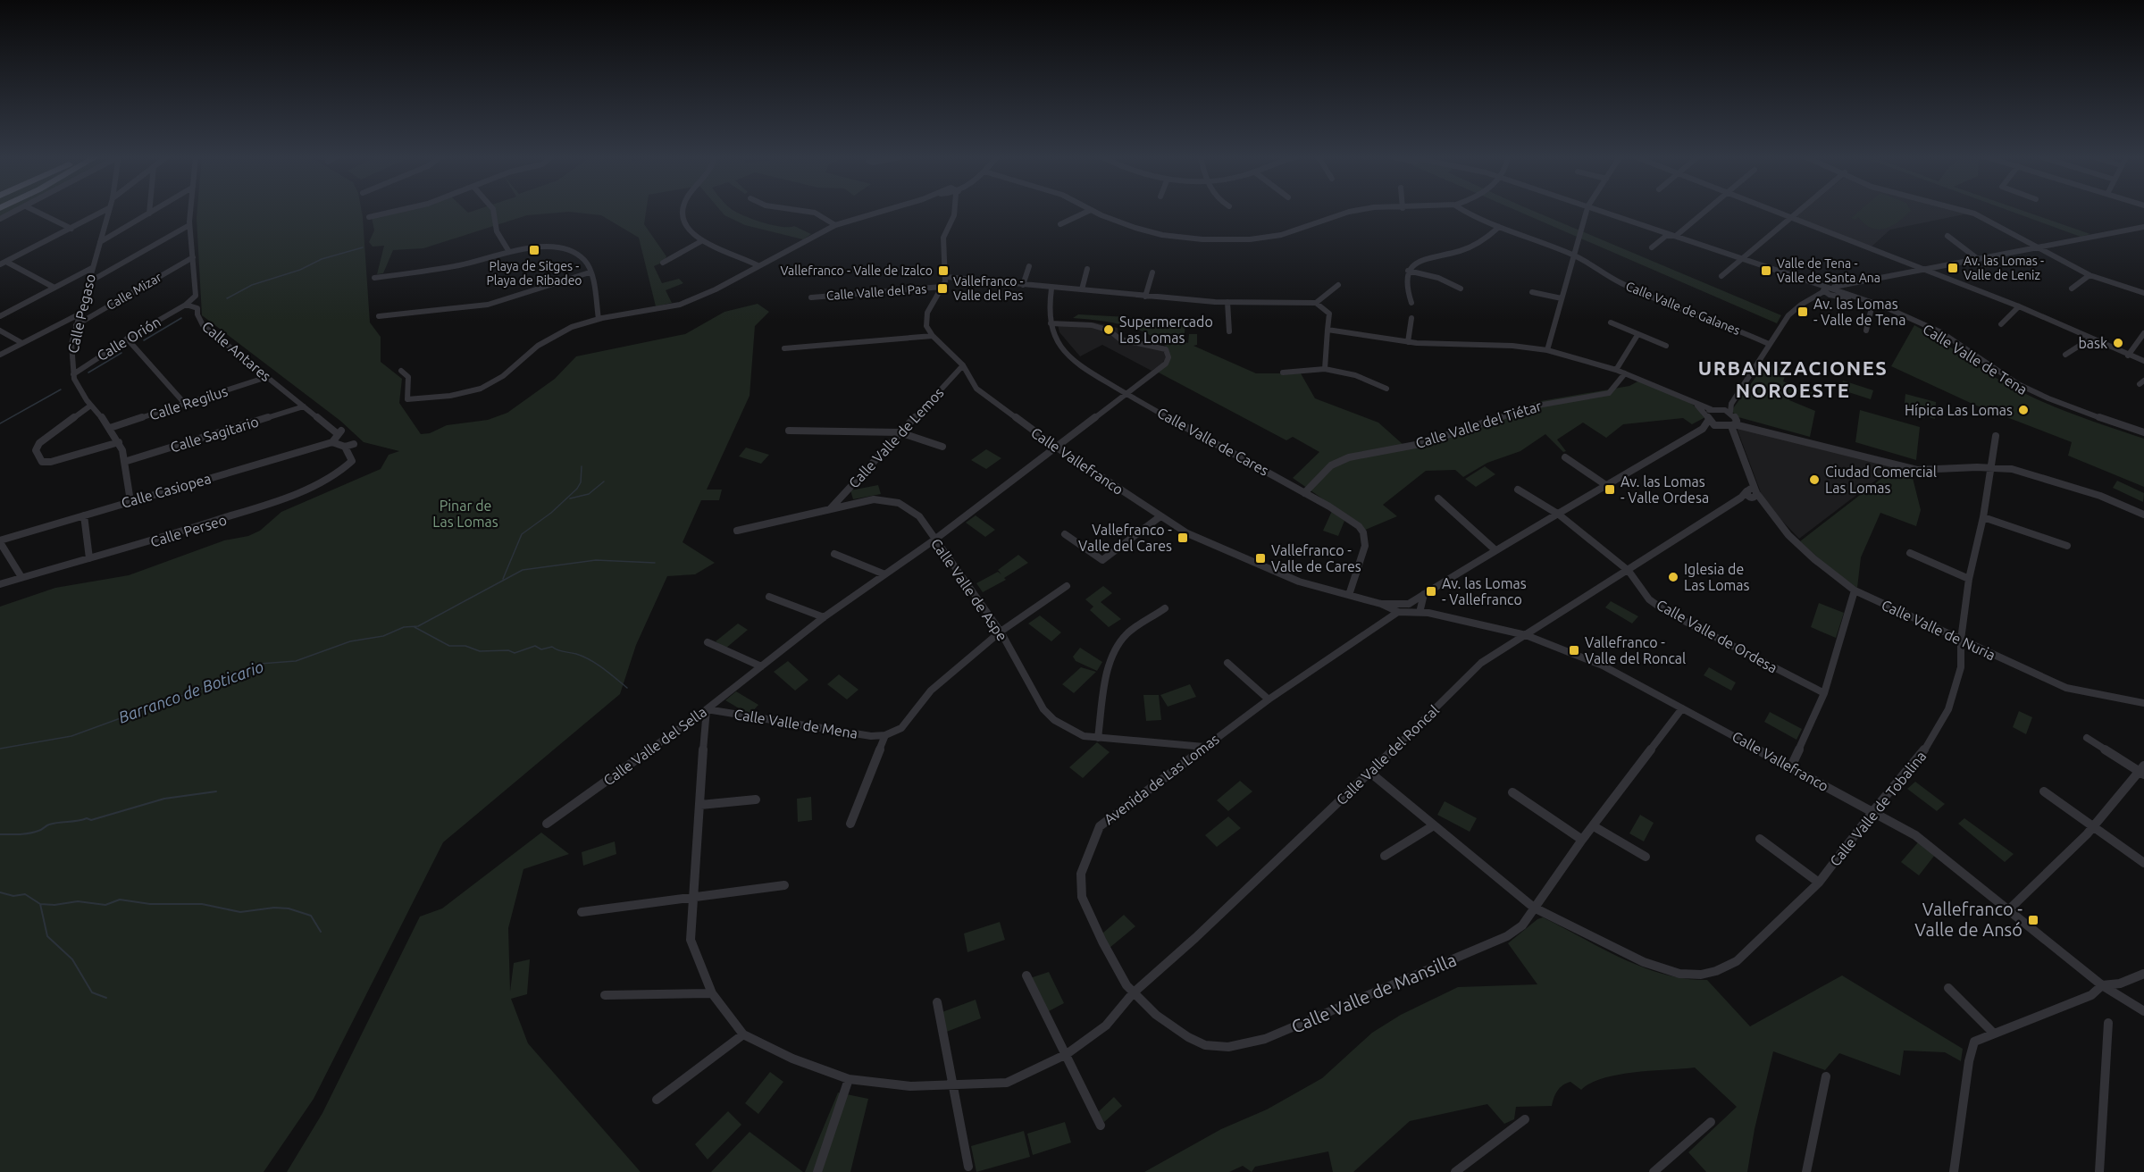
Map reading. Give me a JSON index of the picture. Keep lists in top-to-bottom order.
{
  "streets": {
    "street": [
      "Calle Mizar",
      "Calle Valle del Pas",
      "Calle Valle de Galanes",
      "Calle Pegaso",
      "Calle Orión",
      "Calle Antares",
      "Calle Valle de Tena",
      "Calle Regilus",
      "Calle Valle del Tiétar",
      "Calle Sagitario",
      "Calle Valle de Lemos",
      "Calle Valle de Cares",
      "Calle Vallefranco",
      "Calle Casiopea",
      "Calle Perseo",
      "Calle Valle de Aspe",
      "Calle Valle de Nuria",
      "Calle Valle de Ordesa",
      "Calle Valle de Mena",
      "Calle Valle del Sella",
      "Calle Valle del Roncal",
      "Avenida de Las Lomas",
      "Calle Valle de Tobalina",
      "Calle Valle de Mansilla"
    ]
  },
  "crossings": [
    ["Calle Mizar", "Calle Pegaso"],
    ["Calle Pegaso", "Calle Orión"],
    ["Calle Pegaso", "Calle Regilus"],
    ["Calle Pegaso", "Calle Sagitario"],
    ["Calle Pegaso", "Calle Casiopea"],
    ["Calle Orión", "Calle Antares"],
    ["Calle Antares", "Calle Regilus"],
    ["Calle Antares", "Calle Sagitario"],
    ["Calle Antares", "Calle Casiopea"],
    ["Calle Valle del Tiétar", "Calle Valle de Cares"],
    ["Calle Valle de Lemos", "Calle Vallefranco"],
    ["Calle Valle de Lemos", "Calle Valle de Aspe"],
    ["Calle Valle de Cares", "Calle Vallefranco"],
    ["Calle Valle de Cares", "Calle Valle del Sella"],
    ["Calle Vallefranco", "Calle Valle del Sella"],
    ["Calle Vallefranco", "Calle Valle del Roncal"],
    ["Calle Vallefranco", "Avenida de Las Lomas"],
    ["Calle Vallefranco", "Calle Valle de Tobalina"],
    ["Calle Vallefranco", "Calle Valle de Mansilla"],
    ["Calle Valle de Aspe", "Calle Valle del Sella"],
    ["Calle Valle de Aspe", "Avenida de Las Lomas"],
    ["Calle Valle de Nuria", "Calle Valle del Roncal"],
    ["Calle Valle de Nuria", "Calle Valle de Tobalina"],
    ["Calle Valle de Ordesa", "Calle Valle del Roncal"],
    ["Calle Valle de Mena", "Calle Valle del Sella"],
    ["Calle Valle de Mena", "Calle Valle del Roncal"],
    ["Calle Valle del Sella", "Calle Valle del Roncal"],
    ["Calle Valle del Roncal", "Avenida de Las Lomas"],
    ["Calle Valle del Roncal", "Calle Valle de Tobalina"],
    ["Calle Valle del Roncal", "Calle Valle de Mansilla"],
    ["Avenida de Las Lomas", "Calle Valle de Mansilla"],
    ["Calle Valle de Tobalina", "Calle Valle de Mansilla"]
  ],
  "districts": ["URBANIZACIONES NOROESTE"],
  "water": ["Barranco de Boticario"],
  "parks": ["Pinar de Las Lomas"],
  "places": {
    "transit": [
      "Playa de Sitges - Playa de Ribadeo",
      "Av. las Lomas - Valle de Leniz",
      "Vallefranco - Valle de Izalco",
      "Valle de Tena - Valle de Santa Ana",
      "Vallefranco - Valle del Pas",
      "Av. las Lomas - Valle de Tena",
      "Av. las Lomas - Valle Ordesa",
      "Vallefranco - Valle del Cares",
      "Vallefranco - Valle de Cares",
      "Av. las Lomas - Vallefranco",
      "Vallefranco - Valle del Roncal",
      "Vallefranco - Valle de Ansó"
    ],
    "other": [
      "Supermercado Las Lomas",
      "bask",
      "Hípica Las Lomas",
      "Ciudad Comercial Las Lomas",
      "Iglesia de Las Lomas"
    ]
  }
}
